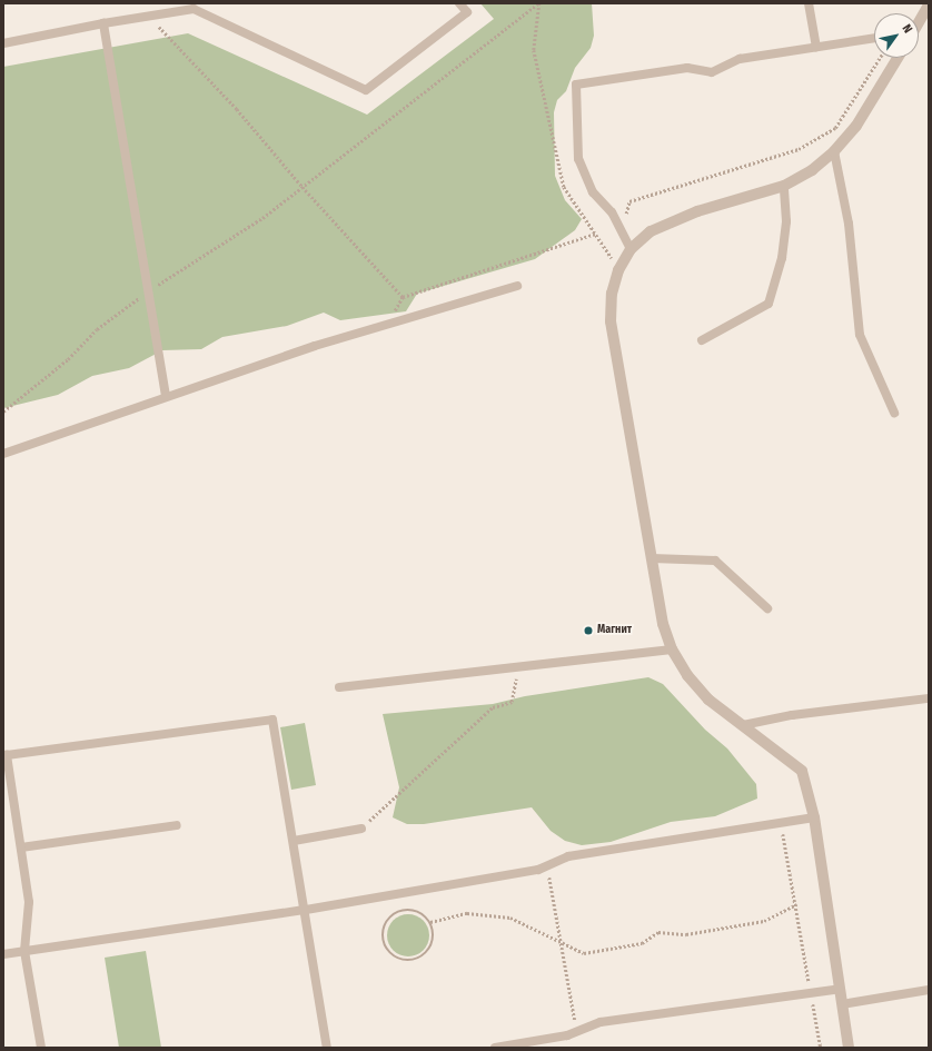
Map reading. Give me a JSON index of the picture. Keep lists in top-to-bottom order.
{
  "places": ["Магнит"],
  "north": "top right"
}
